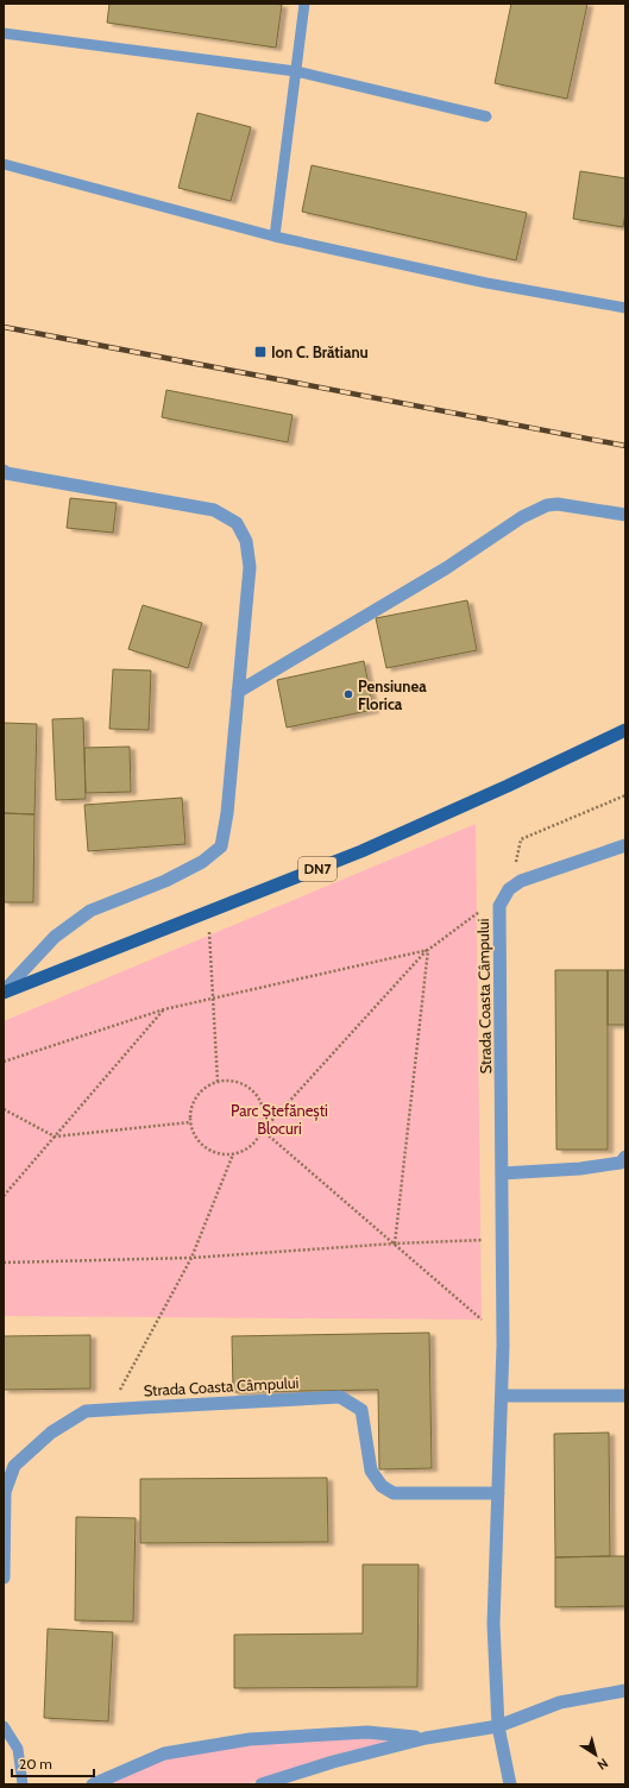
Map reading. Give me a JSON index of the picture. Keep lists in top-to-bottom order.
{
  "streets": {
    "main road": ["DN7"],
    "street": ["Strada Coasta Câmpului"]
  },
  "parks": ["Parc Ștefănești Blocuri"],
  "places": {
    "transit": ["Ion C. Brătianu"],
    "other": ["Pensiunea Florica"]
  },
  "scale_bar": "20 m",
  "north": "bottom right"
}
